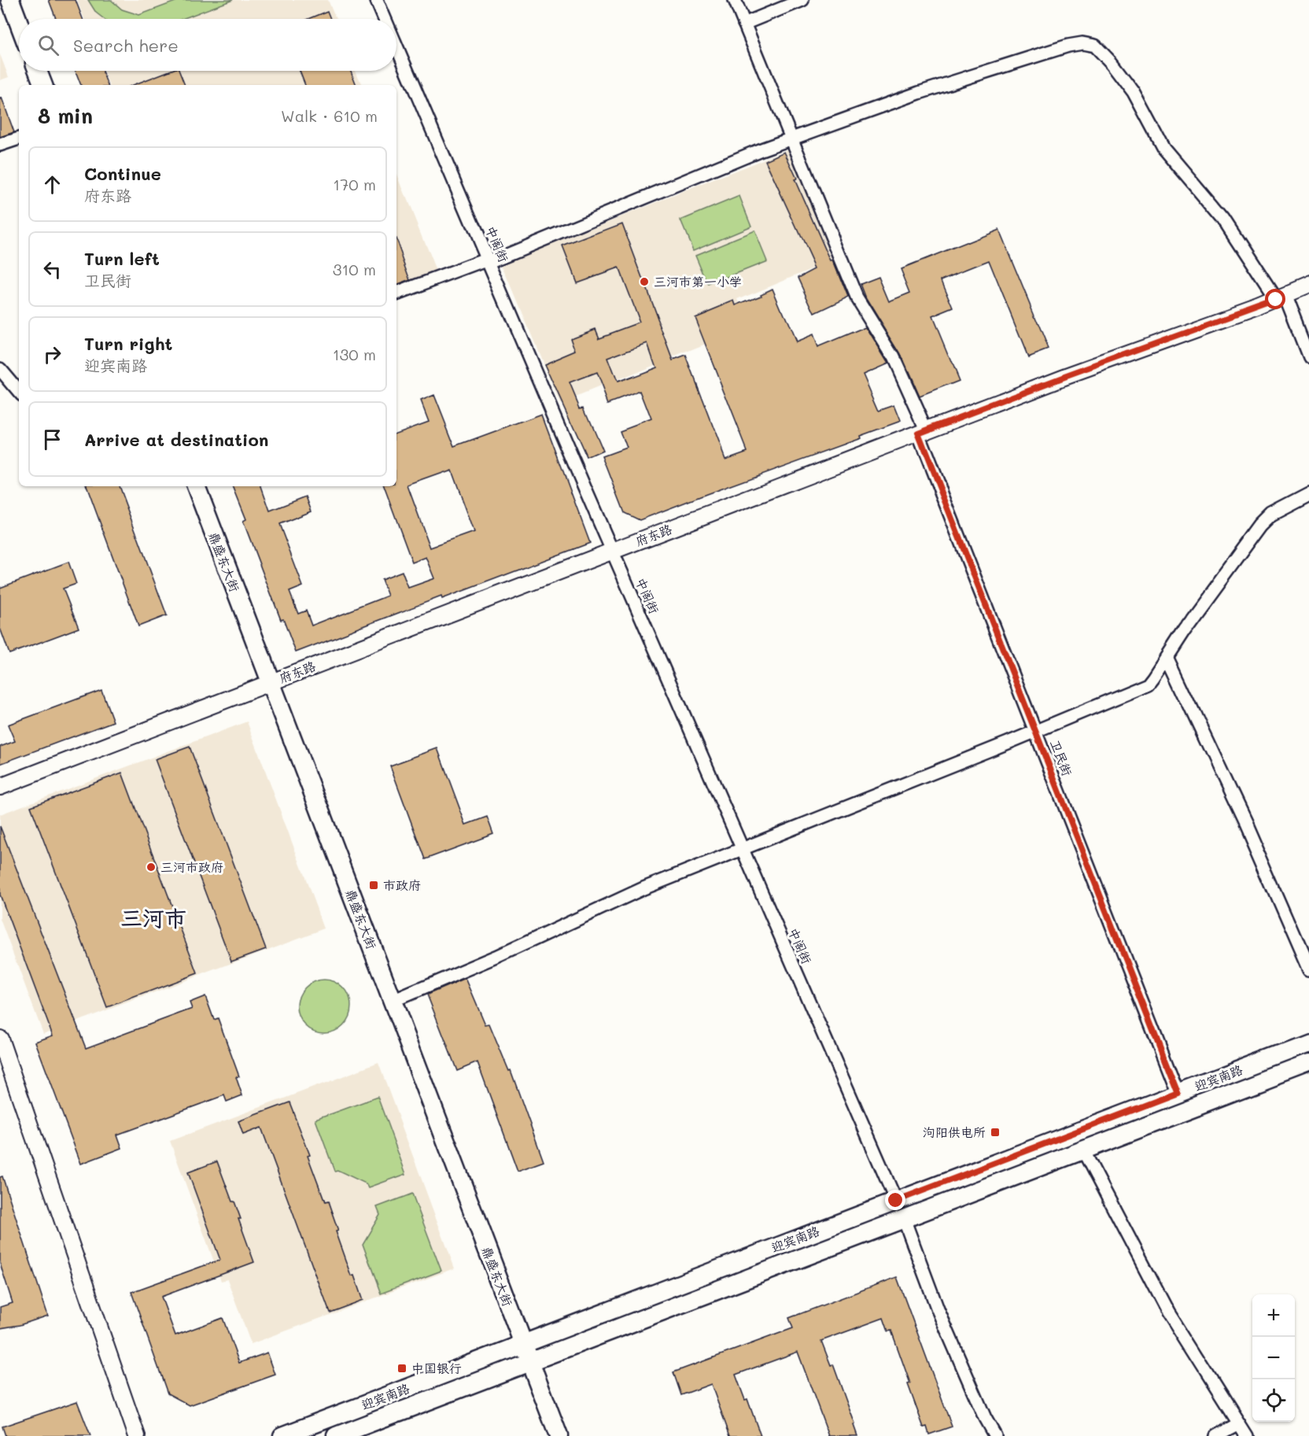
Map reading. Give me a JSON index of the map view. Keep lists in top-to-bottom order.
{
  "streets": {
    "main road": ["鼎盛东大街", "迎宾南路"],
    "street": ["中阁街", "府东路", "卫民街"]
  },
  "crossings": [
    ["中阁街", "府东路"],
    ["中阁街", "迎宾南路"],
    ["府东路", "鼎盛东大街"],
    ["府东路", "卫民街"],
    ["鼎盛东大街", "迎宾南路"],
    ["卫民街", "迎宾南路"]
  ],
  "districts": ["三河市"],
  "places": {
    "other": ["三河市第一小学", "三河市政府"],
    "transit": ["市政府", "泃阳供电所", "中国银行"]
  },
  "page": {
    "search": "Search here",
    "heading": ["8 min", "Walk · 610 m"],
    "list": [
      ["Continue", "府东路", "170 m"],
      ["Turn left", "卫民街", "310 m"],
      ["Turn right", "迎宾南路", "130 m"],
      "Arrive at destination"
    ],
    "map_buttons": ["+", "−"]
  }
}
